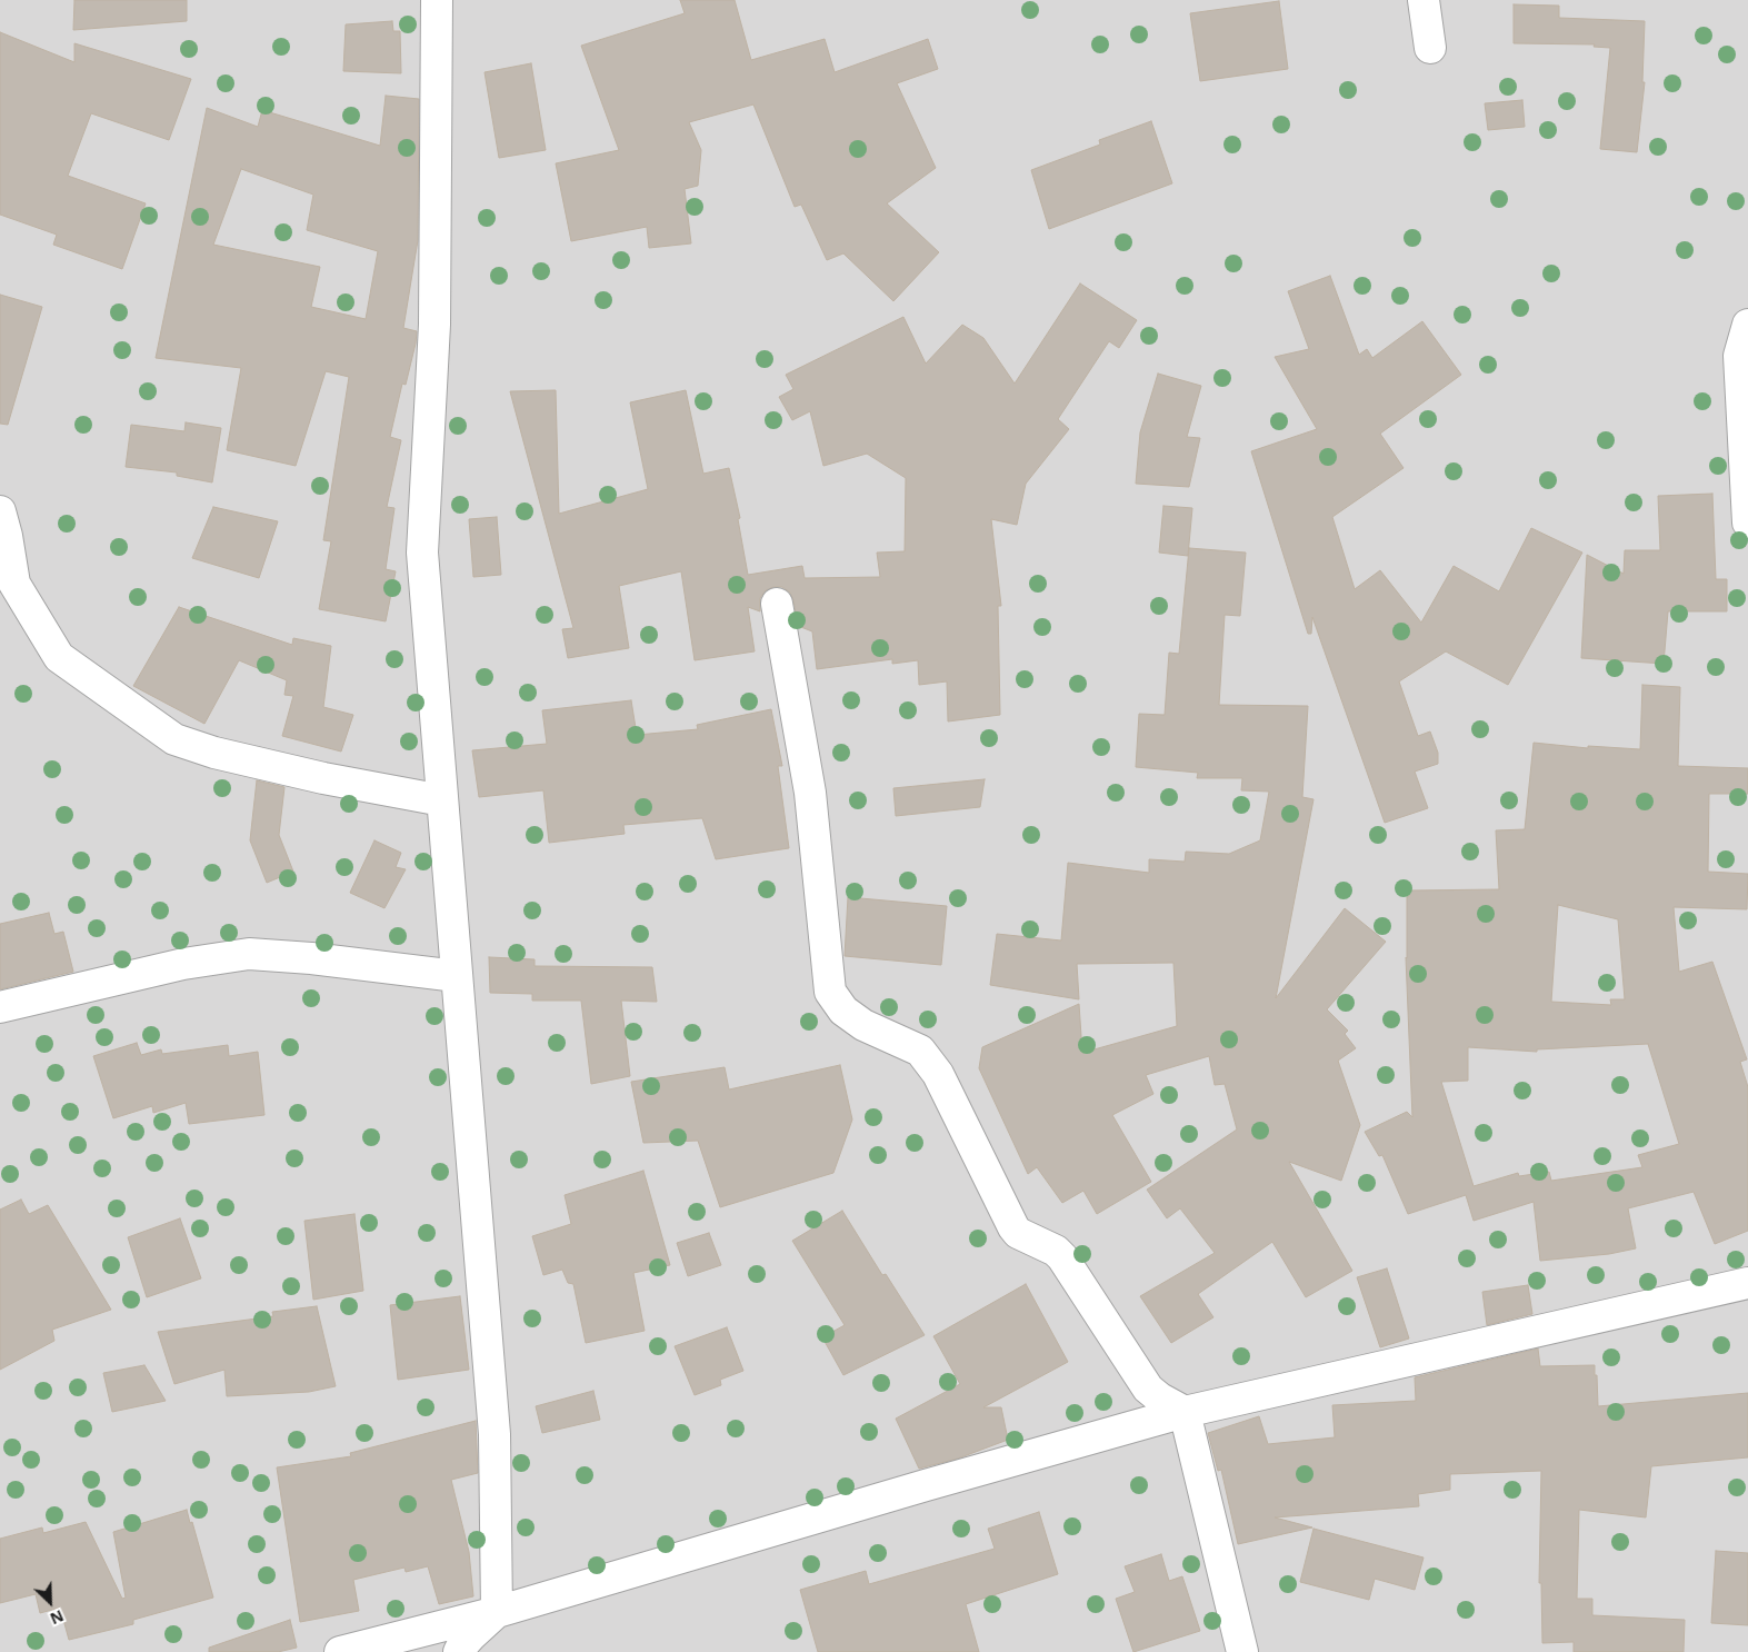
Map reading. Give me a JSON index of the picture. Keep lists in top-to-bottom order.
{
  "north": "bottom right"
}
